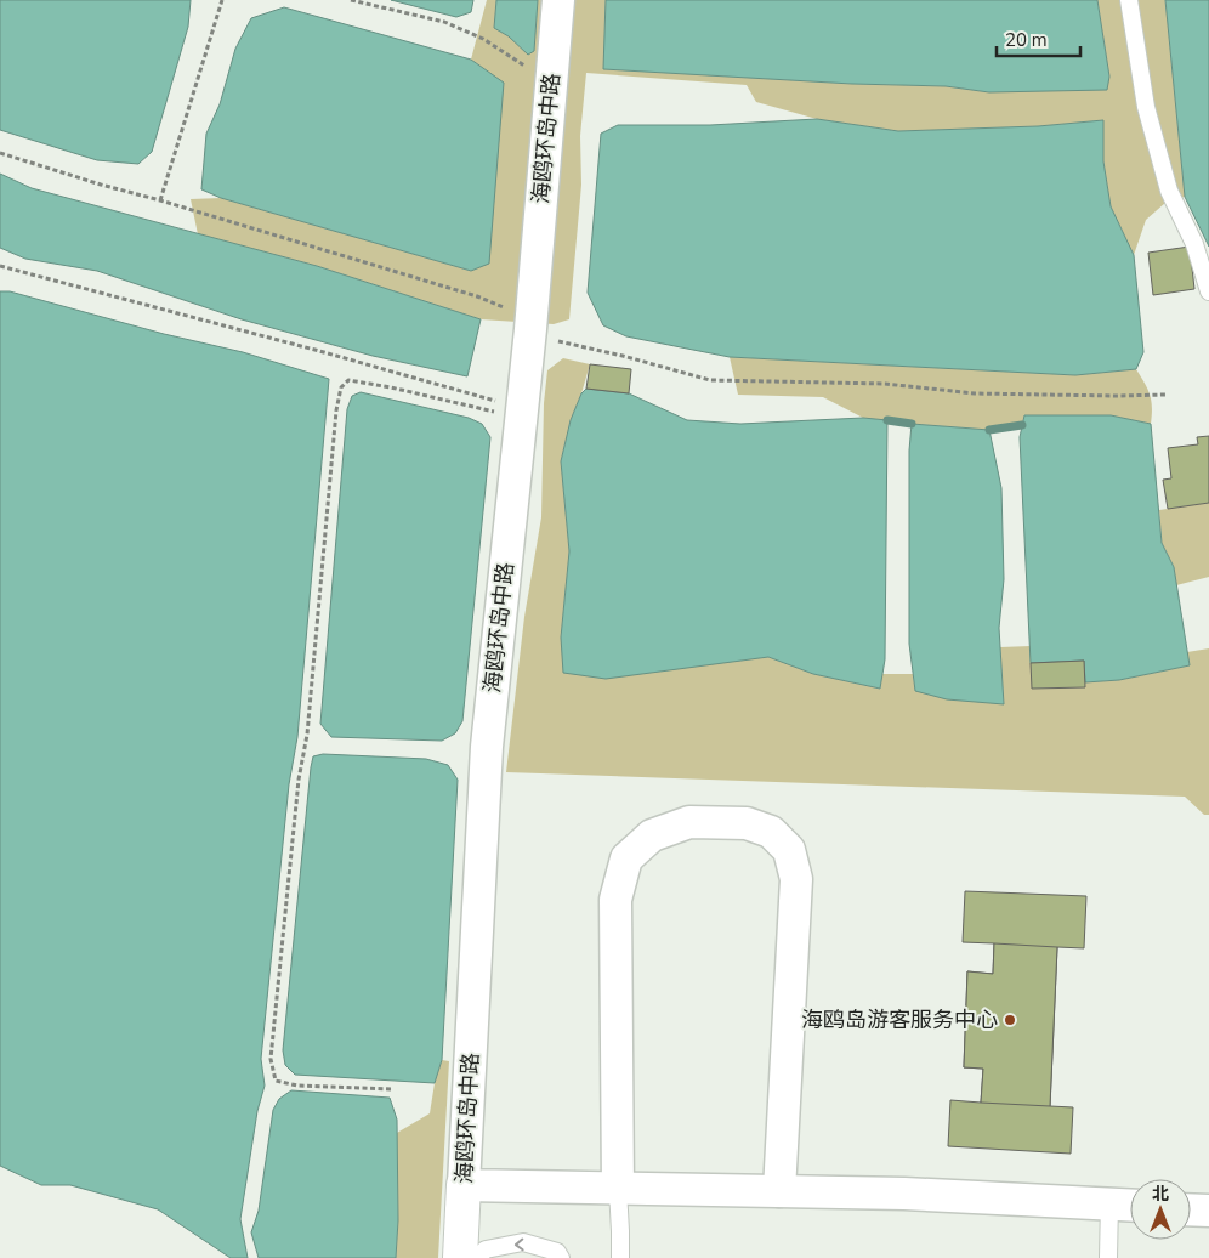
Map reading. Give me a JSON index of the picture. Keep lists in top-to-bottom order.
{
  "streets": {
    "street": ["海鸥环岛中路"]
  },
  "places": ["海鸥岛游客服务中心"],
  "scale_bar": "20 m",
  "north": "top"
}
